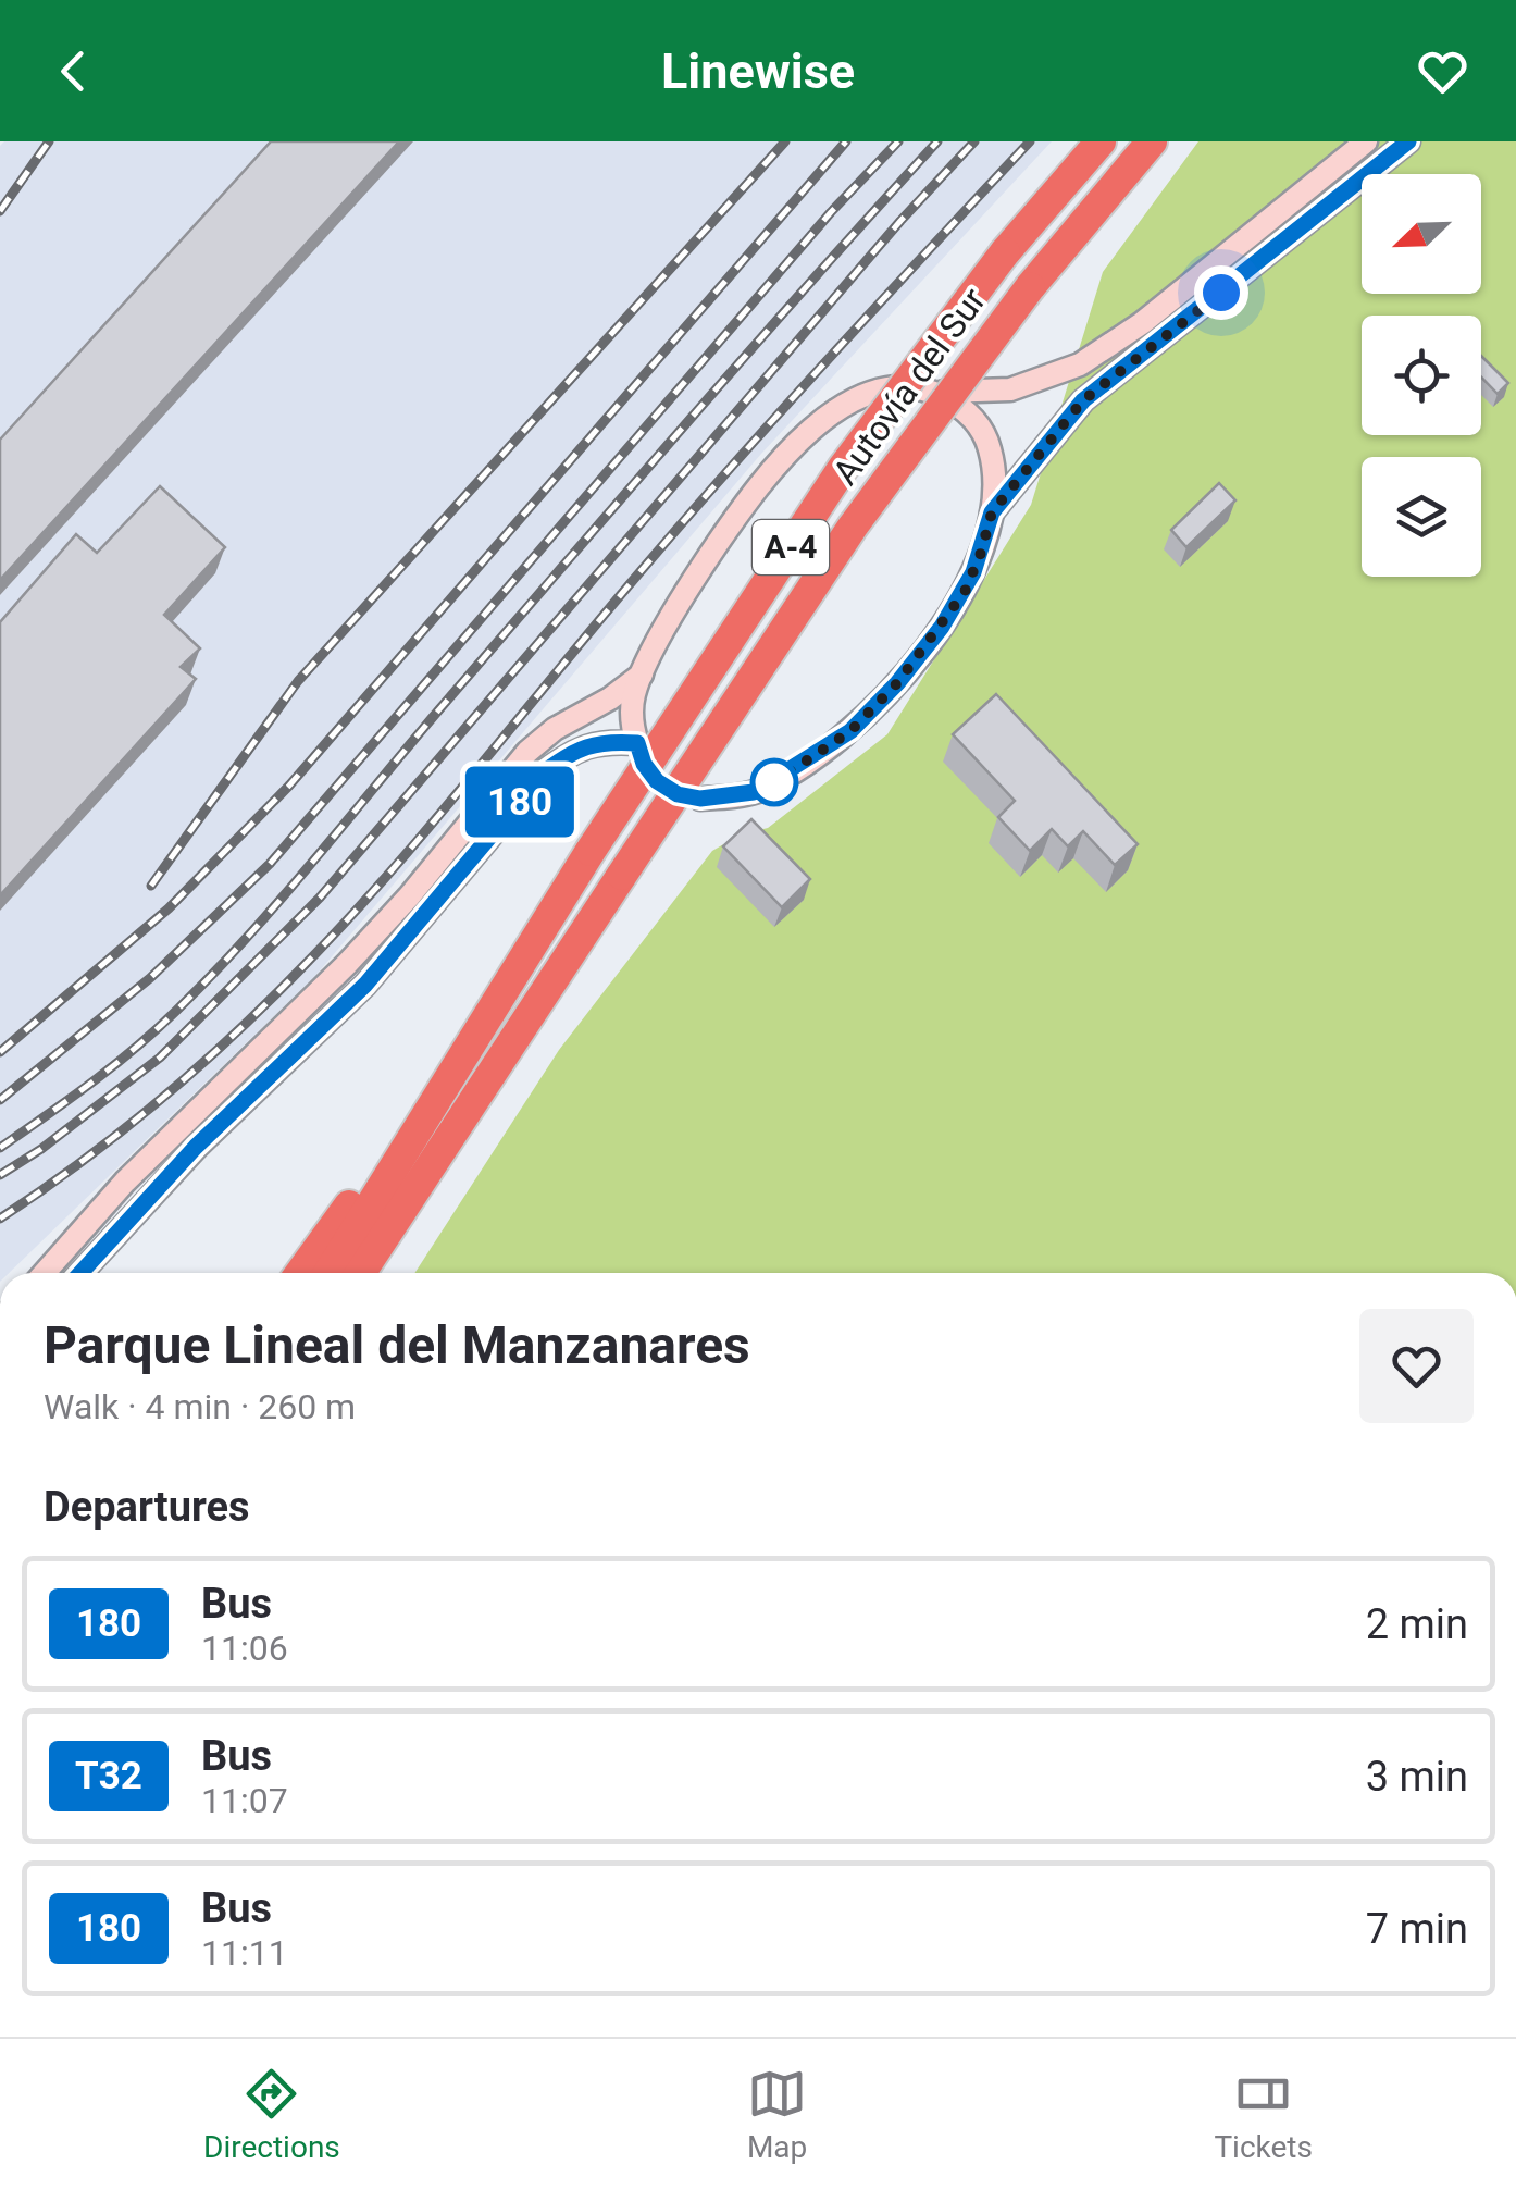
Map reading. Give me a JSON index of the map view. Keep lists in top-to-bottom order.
{
  "streets": {
    "highway": ["Autovía del Sur", "A-4"]
  },
  "lines": ["bus line 180"],
  "north": "bottom left",
  "page": {
    "header": "Linewise",
    "on_map": "180",
    "heading": [
      ["Parque Lineal del Manzanares", "Walk · 4 min · 260 m"],
      "Departures"
    ],
    "list": [
      {
        "mark": "180",
        "name": "Bus",
        "note": "11:06",
        "value": "2 min"
      },
      {
        "mark": "T32",
        "name": "Bus",
        "note": "11:07",
        "value": "3 min"
      },
      {
        "mark": "180",
        "name": "Bus",
        "note": "11:11",
        "value": "7 min"
      }
    ],
    "tabs": ["Directions", "Map", "Tickets"]
  }
}
